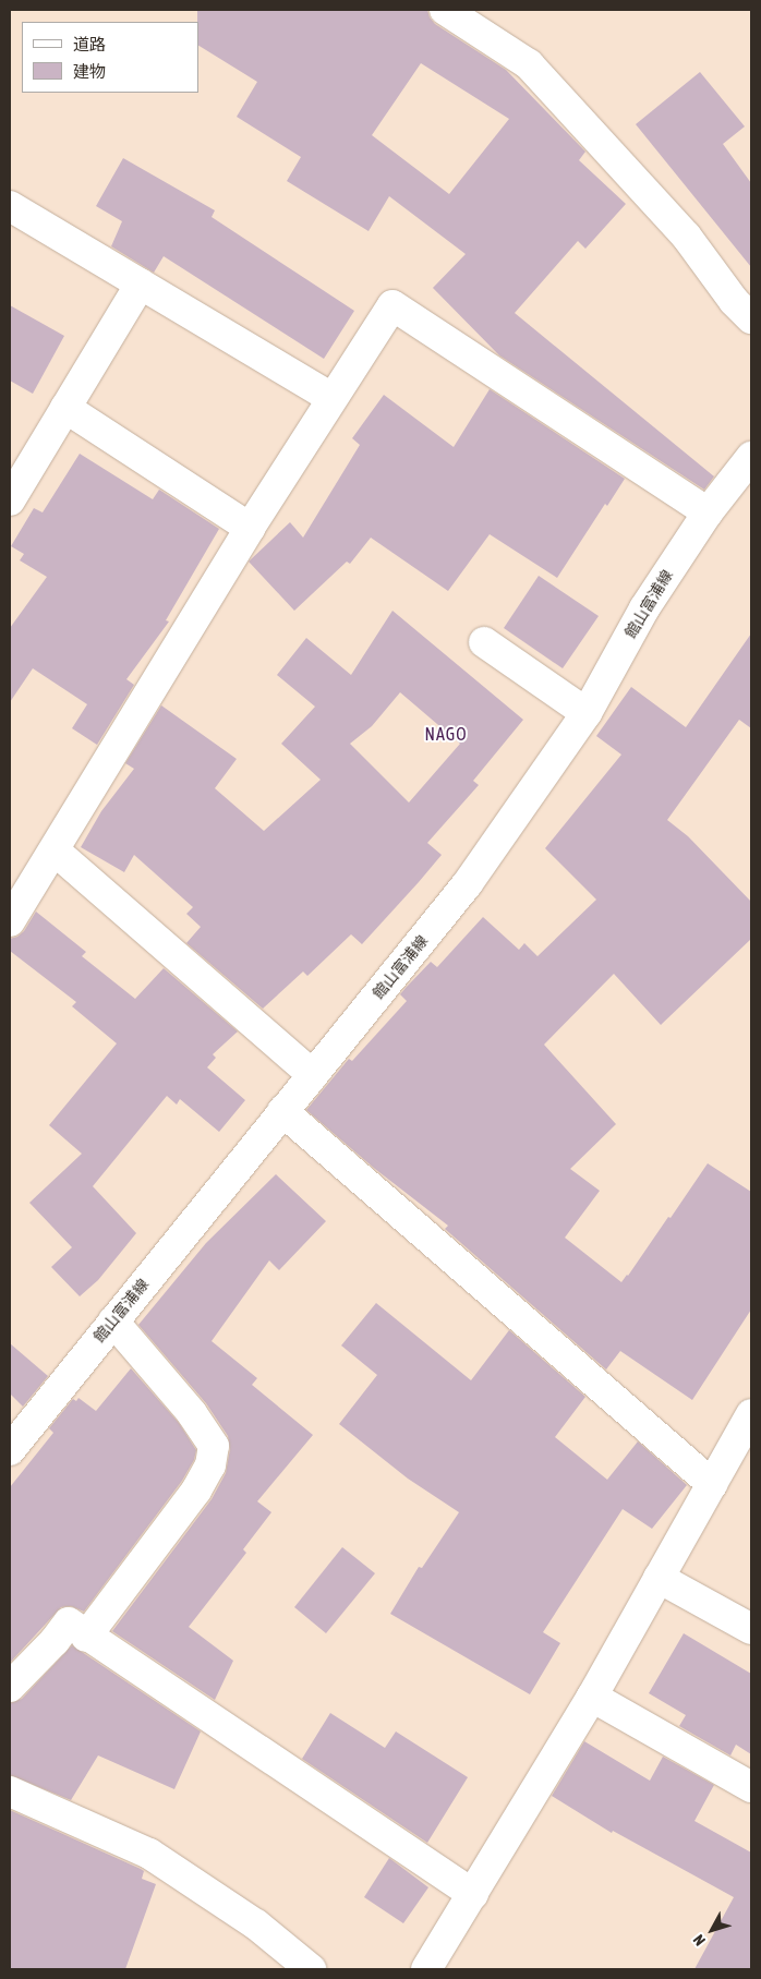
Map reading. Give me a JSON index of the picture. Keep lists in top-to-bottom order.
{
  "streets": {
    "street": ["館山富浦線"]
  },
  "districts": ["NAGO"],
  "legend": ["道路", "建物"],
  "north": "bottom left"
}
